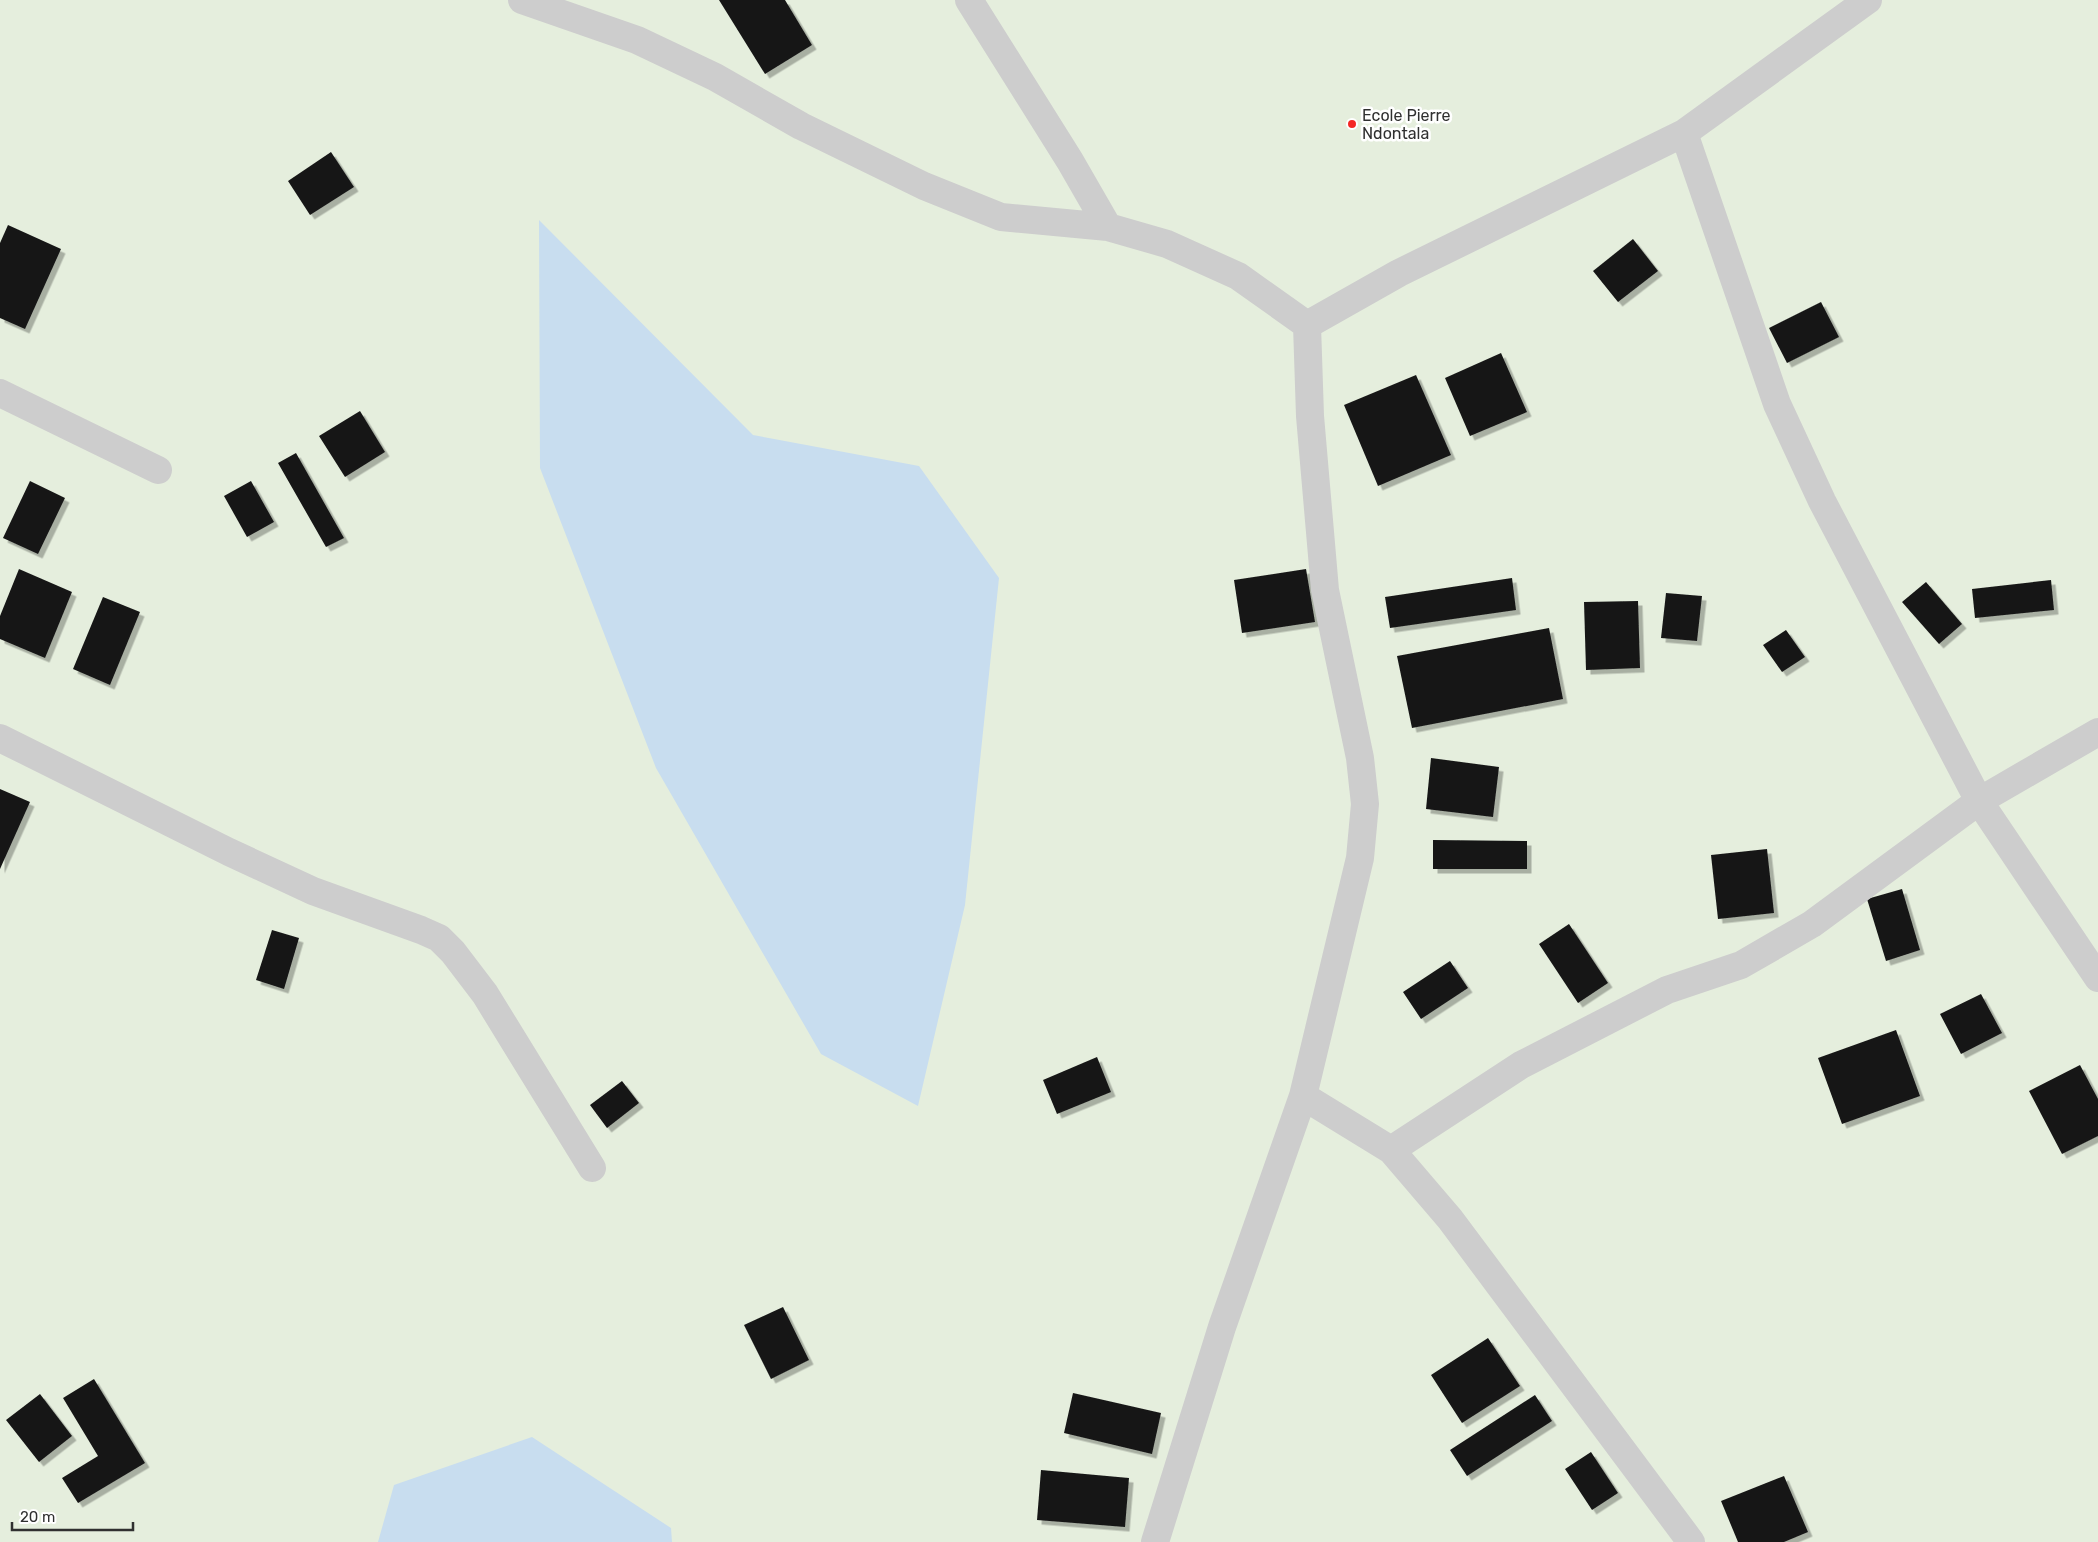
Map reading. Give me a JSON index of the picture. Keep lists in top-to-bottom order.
{
  "places": ["Ecole Pierre Ndontala"],
  "scale_bar": "20 m"
}
